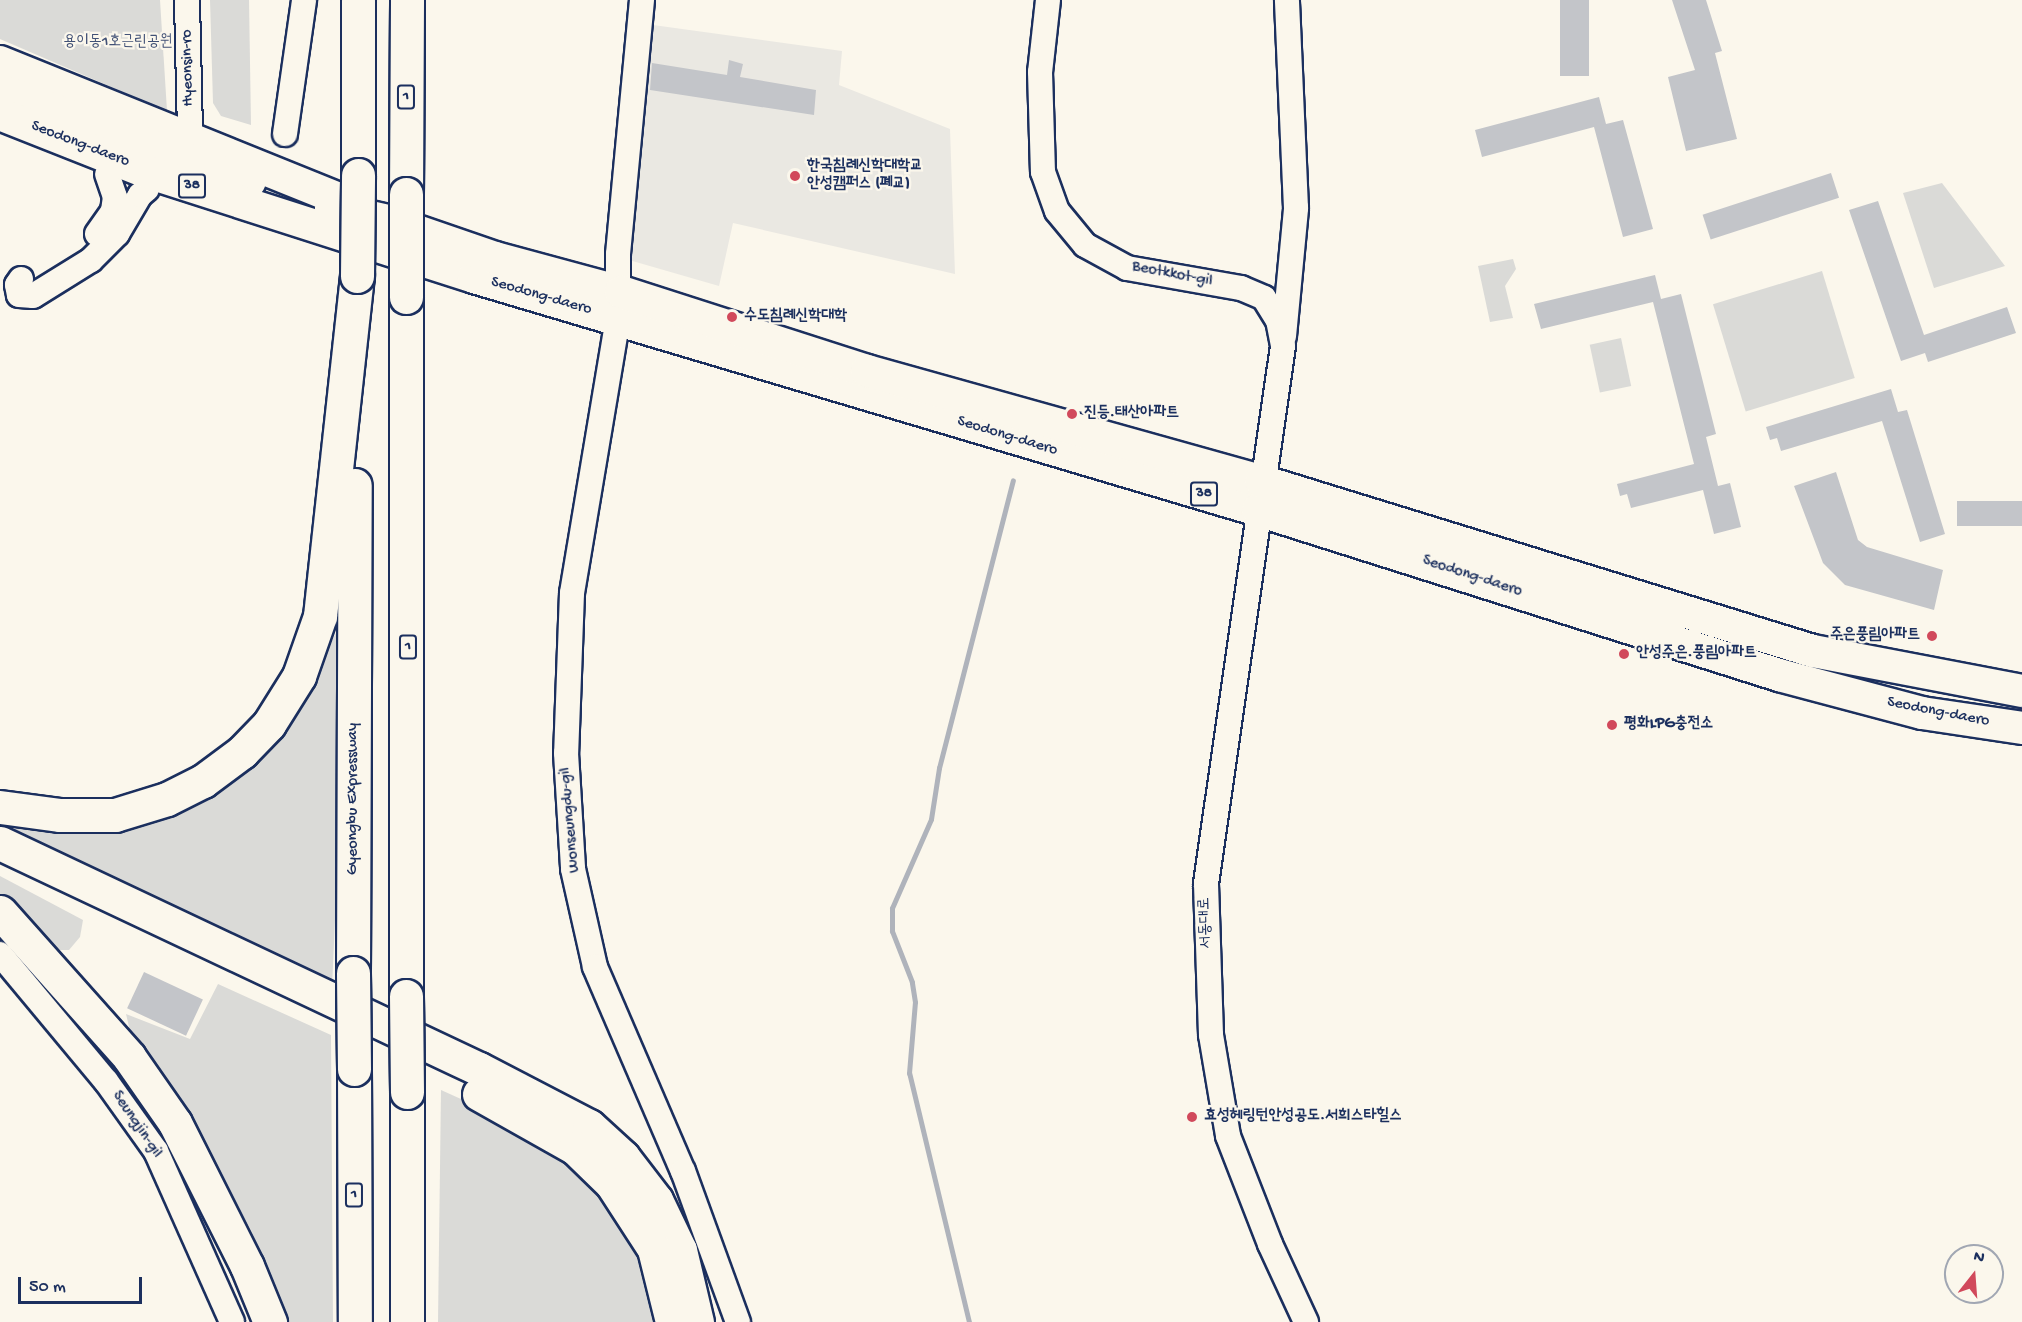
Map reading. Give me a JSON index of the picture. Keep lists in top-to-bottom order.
{
  "streets": {
    "highway": ["1", "Gyeongbu Expressway"],
    "main road": ["Seodong-daero", "38"],
    "street": [
      "Hyeonsin-ro",
      "Beotkkot-gil",
      "Wonseungdu-gil",
      "서동대로",
      "Seungjin-gil"
    ]
  },
  "crossings": [
    ["1", "Gyeongbu Expressway"],
    ["Seodong-daero", "Beotkkot-gil"],
    ["Seodong-daero", "Wonseungdu-gil"],
    ["Seodong-daero", "서동대로"],
    ["Beotkkot-gil", "서동대로"]
  ],
  "parks": ["용이동1호근린공원"],
  "places": [
    "한국침례신학대학교 안성캠퍼스 (폐교)",
    "수도침례신학대학",
    "진등.태산아파트",
    "주은풍림아파트",
    "안성주은.풍림아파트",
    "평화LPG충전소",
    "효성헤링턴안성공도.서희스타힐스"
  ],
  "scale_bar": "50 m",
  "north": "top"
}
